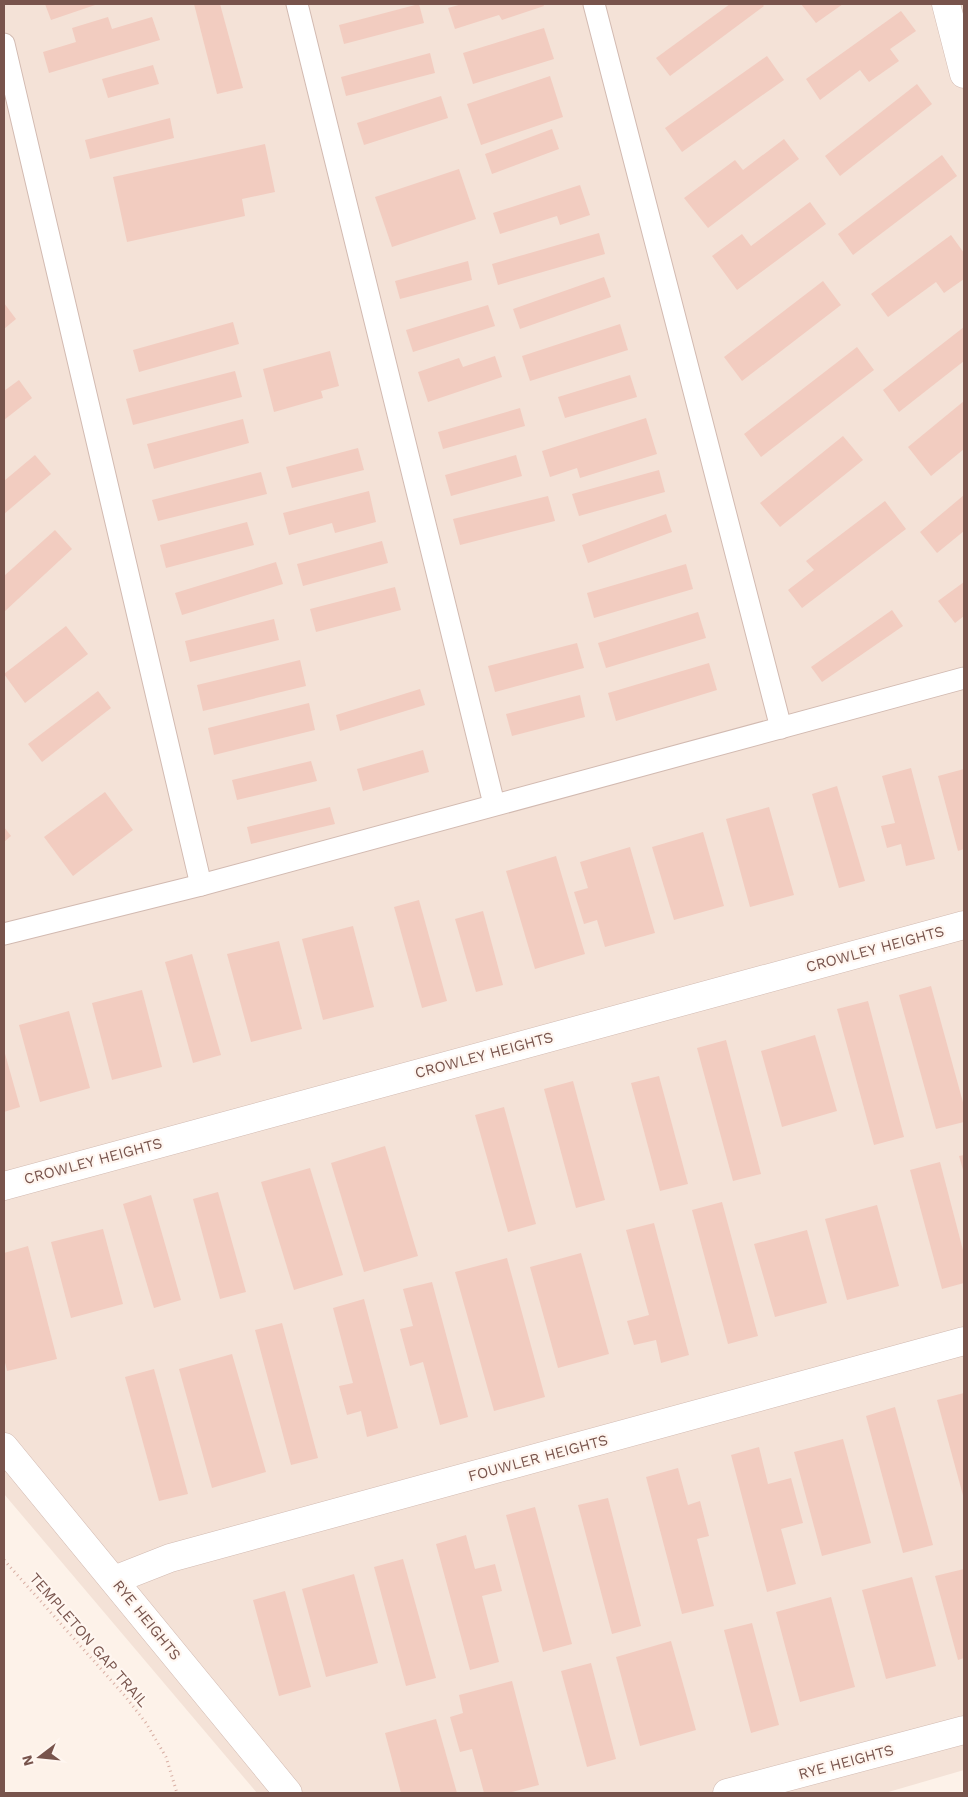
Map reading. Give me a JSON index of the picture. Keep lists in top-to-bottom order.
{
  "streets": {
    "street": ["CROWLEY HEIGHTS", "FOUWLER HEIGHTS", "RYE HEIGHTS"],
    "path": ["TEMPLETON GAP TRAIL"]
  },
  "crossings": [
    ["FOUWLER HEIGHTS", "RYE HEIGHTS"]
  ],
  "north": "left"
}
